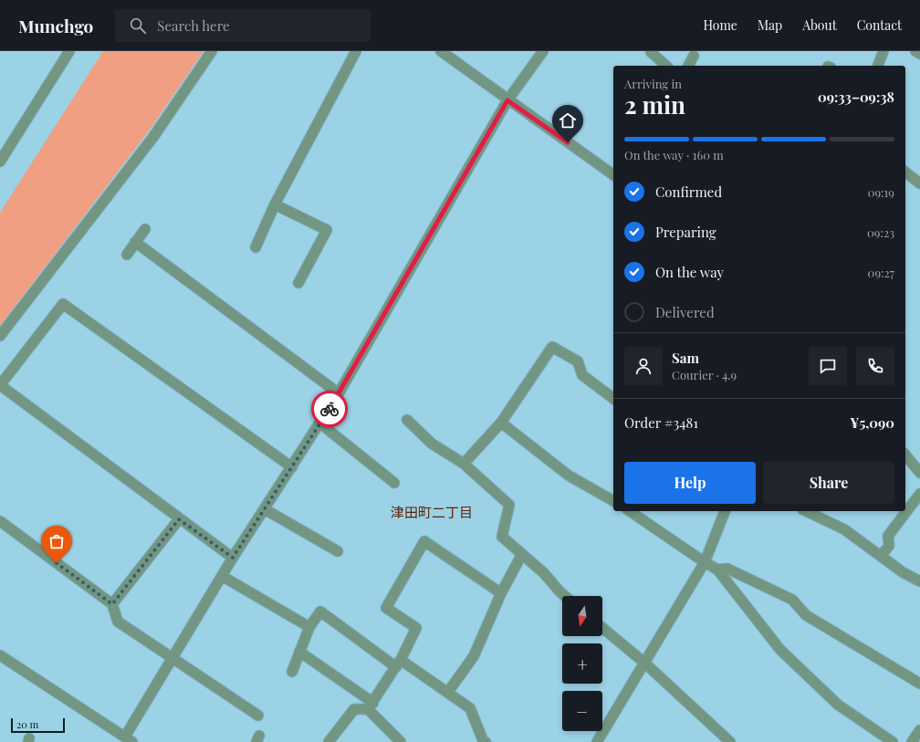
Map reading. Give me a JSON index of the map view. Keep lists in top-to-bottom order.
{
  "districts": ["津田町二丁目"],
  "scale_bar": "20 m",
  "north": "bottom",
  "page": {
    "header": "Munchgo",
    "search": "Search here",
    "nav": [
      "Home",
      "Map",
      "About",
      "Contact"
    ],
    "heading": ["2 min", "Arriving in", "09:33–09:38"],
    "panel": [
      "Sam",
      "Courier · 4.9",
      "Order #3481",
      "¥5,090"
    ],
    "bar": "On the way · 160 m",
    "list": [
      ["Confirmed", "09:19"],
      ["Preparing", "09:23"],
      ["On the way", "09:27"],
      "Delivered"
    ],
    "buttons": ["Help", "Share"],
    "map_buttons": ["+", "−"],
    "scale": "20 m"
  }
}
